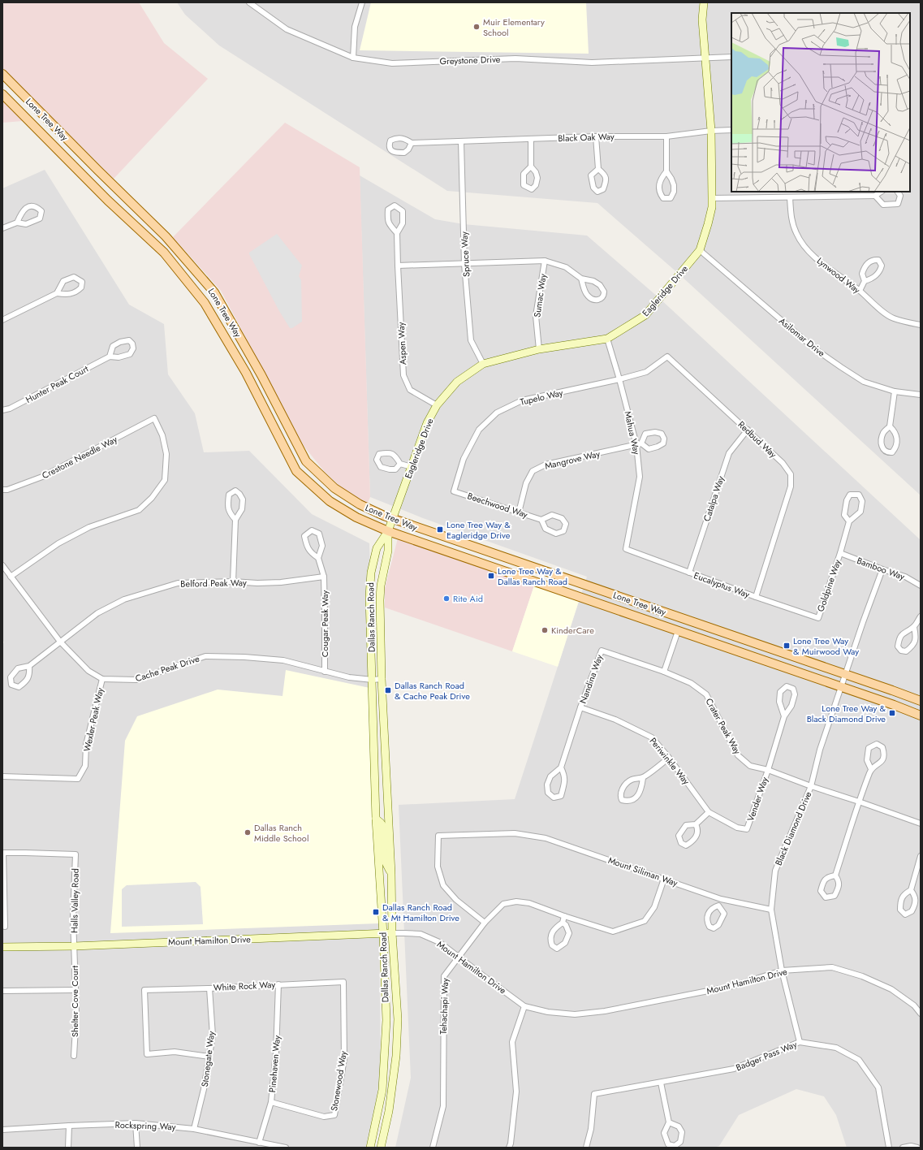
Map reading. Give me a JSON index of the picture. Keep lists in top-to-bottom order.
{
  "streets": {
    "main road": ["Lone Tree Way"],
    "street": [
      "Greystone Drive",
      "Black Oak Way",
      "Spruce Way",
      "Lynwood Way",
      "Eagleridge Drive",
      "Sumac Way",
      "Asilomar Drive",
      "Aspen Way",
      "Hunter Peak Court",
      "Tupelo Way",
      "Mahua Way",
      "Redbud Way",
      "Crestone Needle Way",
      "Mangrove Way",
      "Catalpa Way",
      "Beechwood Way",
      "Bamboo Way",
      "Belford Peak Way",
      "Eucalyptus Way",
      "Goldpine Way",
      "Dallas Ranch Road",
      "Cougar Peak Way",
      "Cache Peak Drive",
      "Nandina Way",
      "Wexler Peak Way",
      "Crater Peak Way",
      "Periwinkle Way",
      "Vender Way",
      "Black Diamond Drive",
      "Mount Siliman Way",
      "Halls Valley Road",
      "Mount Hamilton Drive",
      "White Rock Way",
      "Shelter Cove Court",
      "Tehachapi Way",
      "Badger Pass Way",
      "Stonegate Way",
      "Pinehaven Way",
      "Stonewood Way",
      "Rockspring Way"
    ]
  },
  "crossings": [
    ["Greystone Drive", "Eagleridge Drive"],
    ["Lone Tree Way", "Eagleridge Drive"],
    ["Lone Tree Way", "Dallas Ranch Road"],
    ["Lone Tree Way", "Black Diamond Drive"],
    ["Black Oak Way", "Spruce Way"],
    ["Black Oak Way", "Eagleridge Drive"],
    ["Spruce Way", "Eagleridge Drive"],
    ["Eagleridge Drive", "Sumac Way"],
    ["Eagleridge Drive", "Asilomar Drive"],
    ["Eagleridge Drive", "Aspen Way"],
    ["Eagleridge Drive", "Mahua Way"],
    ["Eagleridge Drive", "Dallas Ranch Road"],
    ["Tupelo Way", "Mahua Way"],
    ["Tupelo Way", "Redbud Way"],
    ["Tupelo Way", "Beechwood Way"],
    ["Mahua Way", "Redbud Way"],
    ["Mahua Way", "Mangrove Way"],
    ["Mahua Way", "Eucalyptus Way"],
    ["Redbud Way", "Catalpa Way"],
    ["Redbud Way", "Eucalyptus Way"],
    ["Crestone Needle Way", "Cache Peak Drive"],
    ["Mangrove Way", "Beechwood Way"],
    ["Catalpa Way", "Eucalyptus Way"],
    ["Bamboo Way", "Goldpine Way"],
    ["Bamboo Way", "Black Diamond Drive"],
    ["Belford Peak Way", "Cougar Peak Way"],
    ["Belford Peak Way", "Cache Peak Drive"],
    ["Eucalyptus Way", "Goldpine Way"],
    ["Dallas Ranch Road", "Cache Peak Drive"],
    ["Dallas Ranch Road", "Mount Hamilton Drive"],
    ["Cougar Peak Way", "Cache Peak Drive"],
    ["Cache Peak Drive", "Wexler Peak Way"],
    ["Nandina Way", "Crater Peak Way"],
    ["Nandina Way", "Periwinkle Way"],
    ["Crater Peak Way", "Vender Way"],
    ["Crater Peak Way", "Black Diamond Drive"],
    ["Periwinkle Way", "Vender Way"],
    ["Black Diamond Drive", "Mount Siliman Way"],
    ["Black Diamond Drive", "Mount Hamilton Drive"],
    ["Black Diamond Drive", "Badger Pass Way"],
    ["Mount Siliman Way", "Tehachapi Way"],
    ["Halls Valley Road", "Mount Hamilton Drive"],
    ["Halls Valley Road", "Shelter Cove Court"],
    ["Mount Hamilton Drive", "Shelter Cove Court"],
    ["Mount Hamilton Drive", "Tehachapi Way"],
    ["White Rock Way", "Stonegate Way"],
    ["White Rock Way", "Pinehaven Way"],
    ["White Rock Way", "Stonewood Way"],
    ["Stonegate Way", "Rockspring Way"],
    ["Pinehaven Way", "Stonewood Way"],
    ["Pinehaven Way", "Rockspring Way"]
  ],
  "places": {
    "other": [
      "Muir Elementary School",
      "Rite Aid",
      "KinderCare",
      "Dallas Ranch Middle School"
    ],
    "transit": [
      "Lone Tree Way & Eagleridge Drive",
      "Lone Tree Way & Dallas Ranch Road",
      "Lone Tree Way & Muirwood Way",
      "Dallas Ranch Road & Cache Peak Drive",
      "Lone Tree Way & Black Diamond Drive",
      "Dallas Ranch Road & Mt Hamilton Drive"
    ]
  }
}
